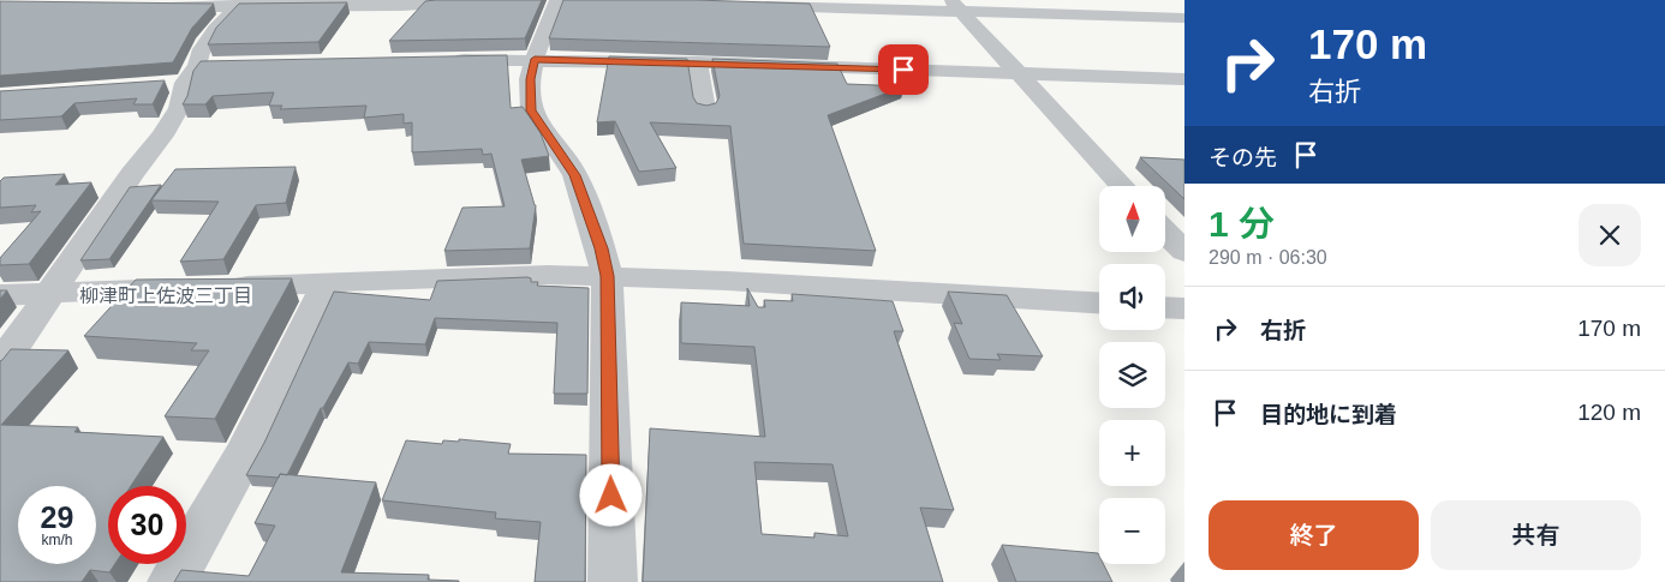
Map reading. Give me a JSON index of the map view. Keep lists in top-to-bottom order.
{
  "districts": ["柳津町上佐波三丁目"],
  "north": "top",
  "page": {
    "turn": ["170 m", "右折"],
    "then": "その先",
    "heading": ["1 分", "290 m · 06:30"],
    "map_buttons": ["+", "−"],
    "list": [
      {
        "name": "右折",
        "value": "170 m"
      },
      {
        "name": "目的地に到着",
        "value": "120 m"
      }
    ],
    "speed": "29 km/h",
    "limit": "30",
    "buttons": ["終了", "共有"]
  }
}
